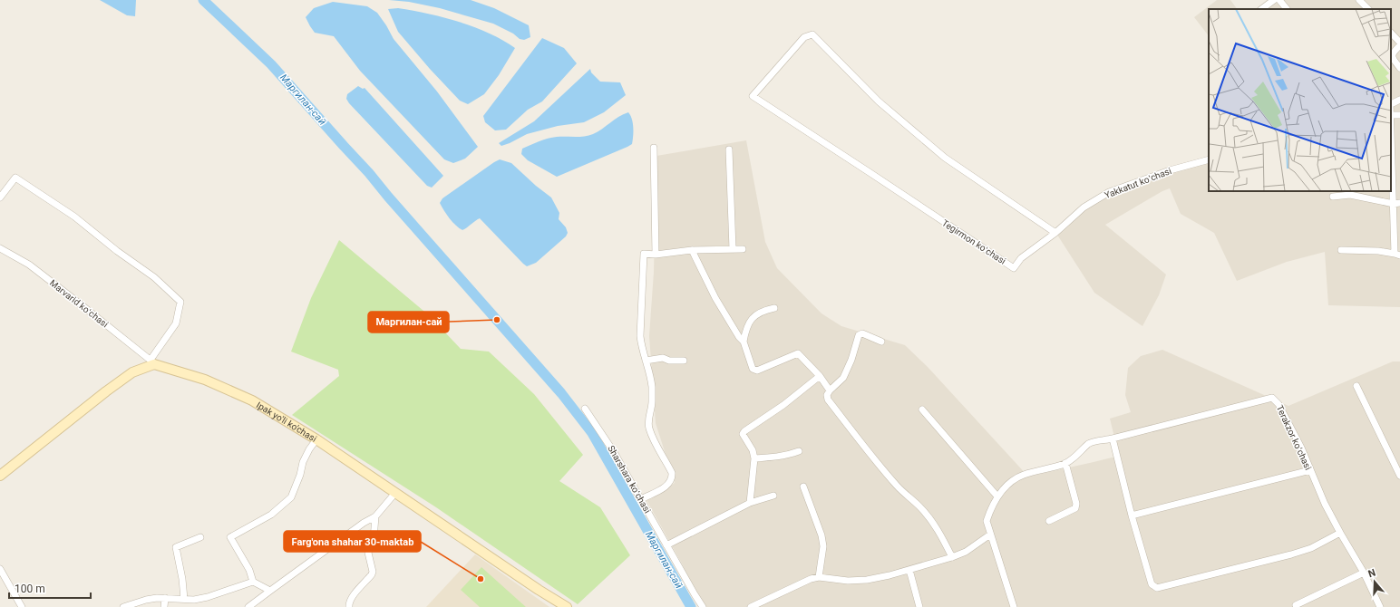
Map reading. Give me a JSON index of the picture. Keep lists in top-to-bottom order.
{
  "streets": {
    "main road": ["Ipak yo'li ko'chasi"],
    "street": [
      "Yakkatut koʻchasi",
      "Tegirmon koʻchasi",
      "Marvarid koʻchasi",
      "Terakzor koʻchasi",
      "Sharshara koʻchasi"
    ]
  },
  "crossings": [
    ["Yakkatut koʻchasi", "Tegirmon koʻchasi"],
    ["Marvarid koʻchasi", "Ipak yo'li ko'chasi"]
  ],
  "water": ["Маргилан-сай"],
  "places": ["Маргилан-сай", "Farg'ona shahar 30-maktab"],
  "scale_bar": "100 m",
  "north": "top"
}
